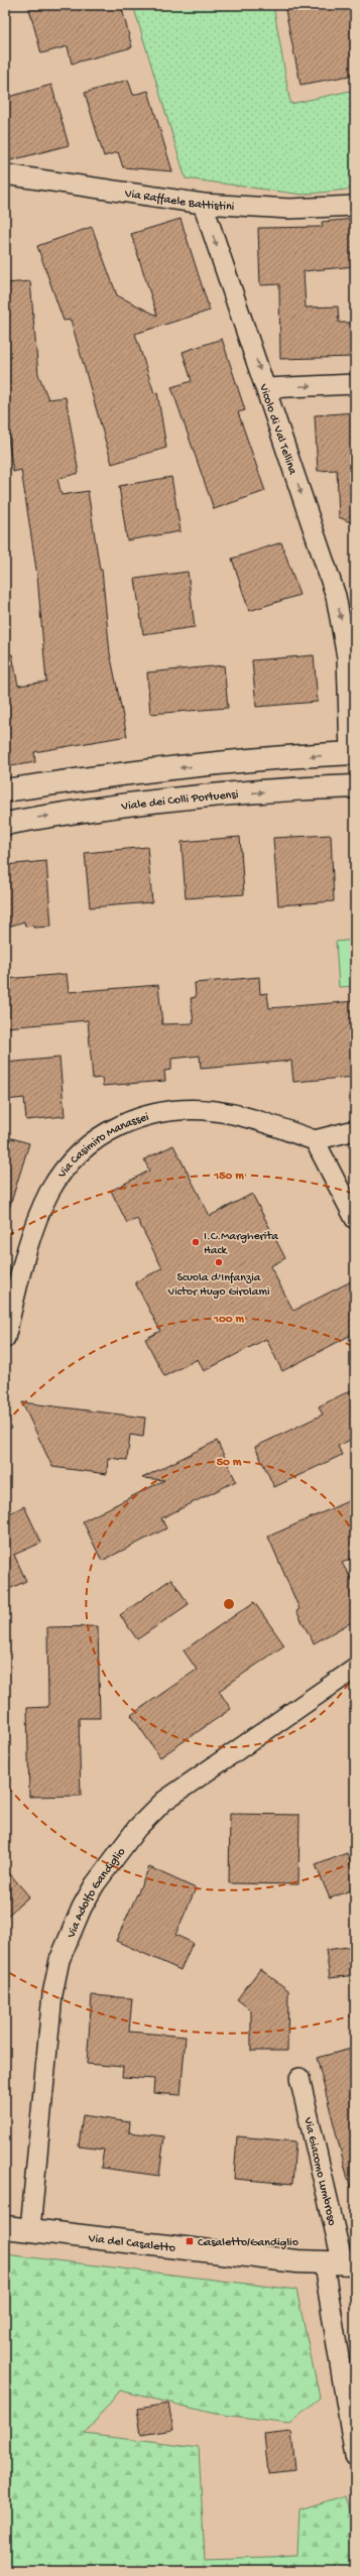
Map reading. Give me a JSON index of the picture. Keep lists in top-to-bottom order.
{
  "streets": {
    "main road": ["Viale dei Colli Portuensi", "Via del Casaletto"],
    "street": [
      "Via Raffaele Battistini",
      "Vicolo di Val Tellina",
      "Via Casimiro Manassei",
      "Via Adolfo Gandiglio",
      "Via Giacomo Lumbroso"
    ]
  },
  "crossings": [
    ["Via Raffaele Battistini", "Vicolo di Val Tellina"],
    ["Via Adolfo Gandiglio", "Via del Casaletto"],
    ["Via Giacomo Lumbroso", "Via del Casaletto"]
  ],
  "one_way": ["Vicolo di Val Tellina"],
  "places": {
    "other": ["I.C.Margherita Hack", "Scuola d'Infanzia Victor Hugo Girolami"],
    "transit": ["Casaletto/Gandiglio"]
  },
  "rings": ["150 m", "100 m", "50 m"]
}
